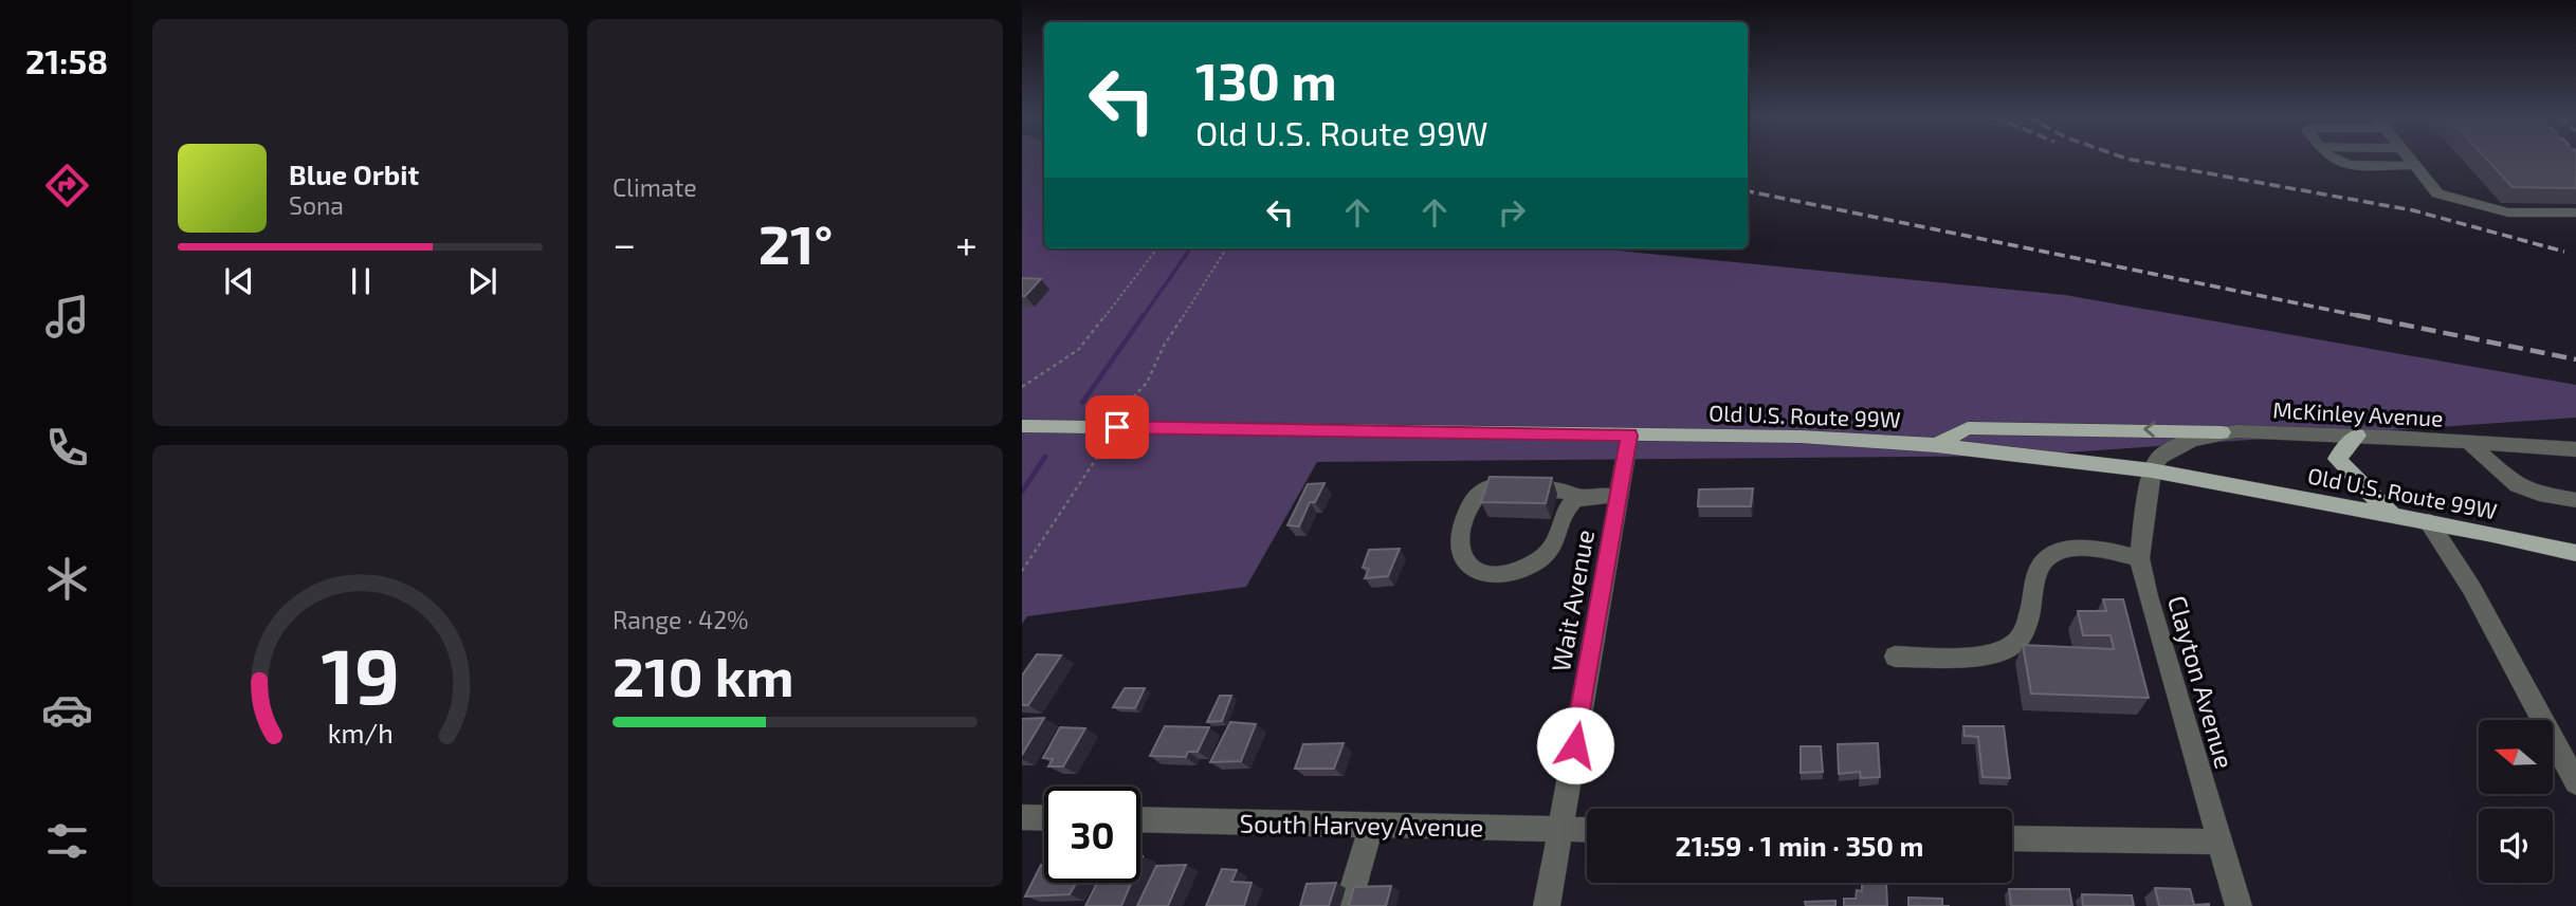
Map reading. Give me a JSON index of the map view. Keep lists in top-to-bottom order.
{
  "streets": {
    "main road": ["Old U.S. Route 99W"],
    "street": [
      "McKinley Avenue",
      "Wait Avenue",
      "Clayton Avenue",
      "South Harvey Avenue"
    ]
  },
  "crossings": [
    ["McKinley Avenue", "Old U.S. Route 99W"],
    ["McKinley Avenue", "Clayton Avenue"],
    ["Old U.S. Route 99W", "Wait Avenue"],
    ["Old U.S. Route 99W", "Clayton Avenue"],
    ["Wait Avenue", "South Harvey Avenue"]
  ],
  "north": "left",
  "page": {
    "tabs": "21:58",
    "tile": [
      "Climate",
      ["Range · 42%", "210 km"]
    ],
    "turn": ["130 m", "Old U.S. Route 99W"],
    "song": ["Blue Orbit", "Sona"],
    "heat": ["−", "21°", "+"],
    "limit": "30",
    "trip": "21:59 · 1 min · 350 m",
    "gauge": ["19", "km/h"]
  }
}
